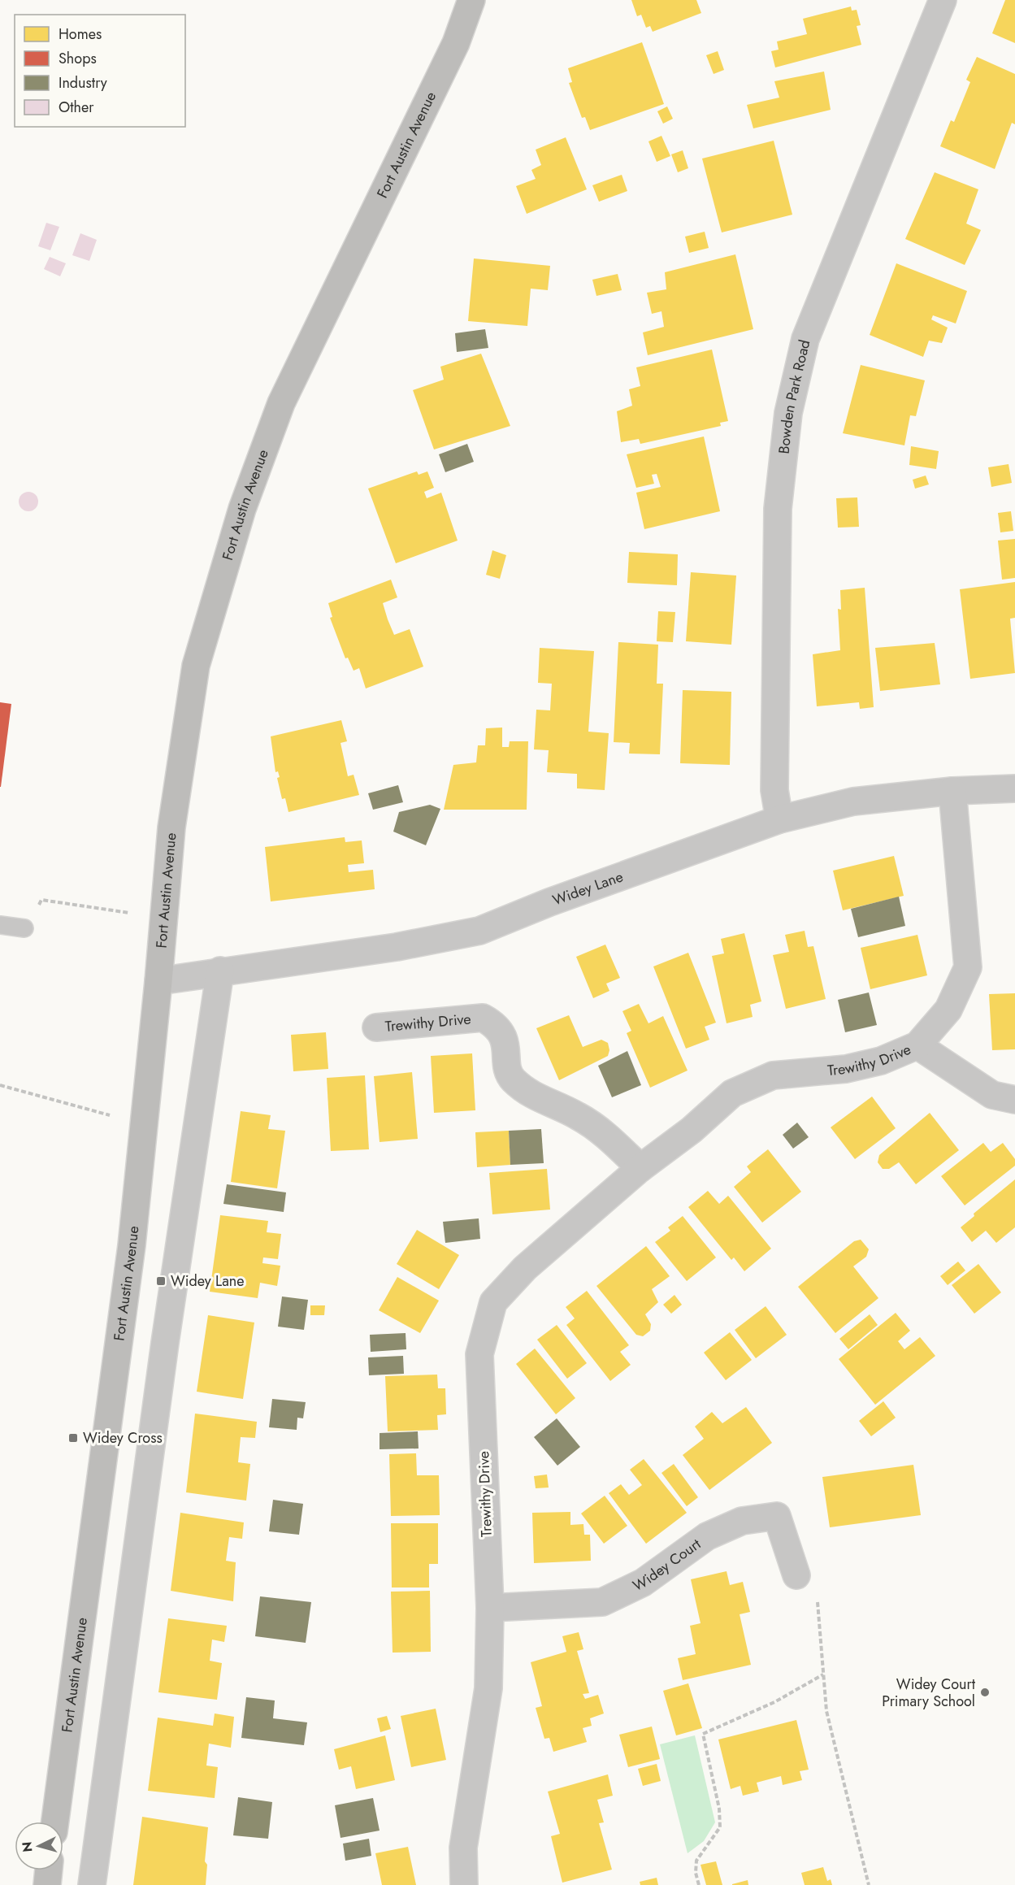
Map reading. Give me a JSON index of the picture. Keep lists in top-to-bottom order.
{
  "streets": {
    "main road": ["Fort Austin Avenue"],
    "street": [
      "Bowden Park Road",
      "Widey Lane",
      "Trewithy Drive",
      "Widey Court"
    ]
  },
  "crossings": [
    ["Fort Austin Avenue", "Widey Lane"],
    ["Bowden Park Road", "Widey Lane"],
    ["Widey Lane", "Trewithy Drive"],
    ["Trewithy Drive", "Widey Court"]
  ],
  "places": {
    "transit": ["Widey Lane", "Widey Cross"],
    "other": ["Widey Court Primary School"]
  },
  "legend": [
    "Homes",
    "Shops",
    "Industry",
    "Other"
  ],
  "north": "left"
}
